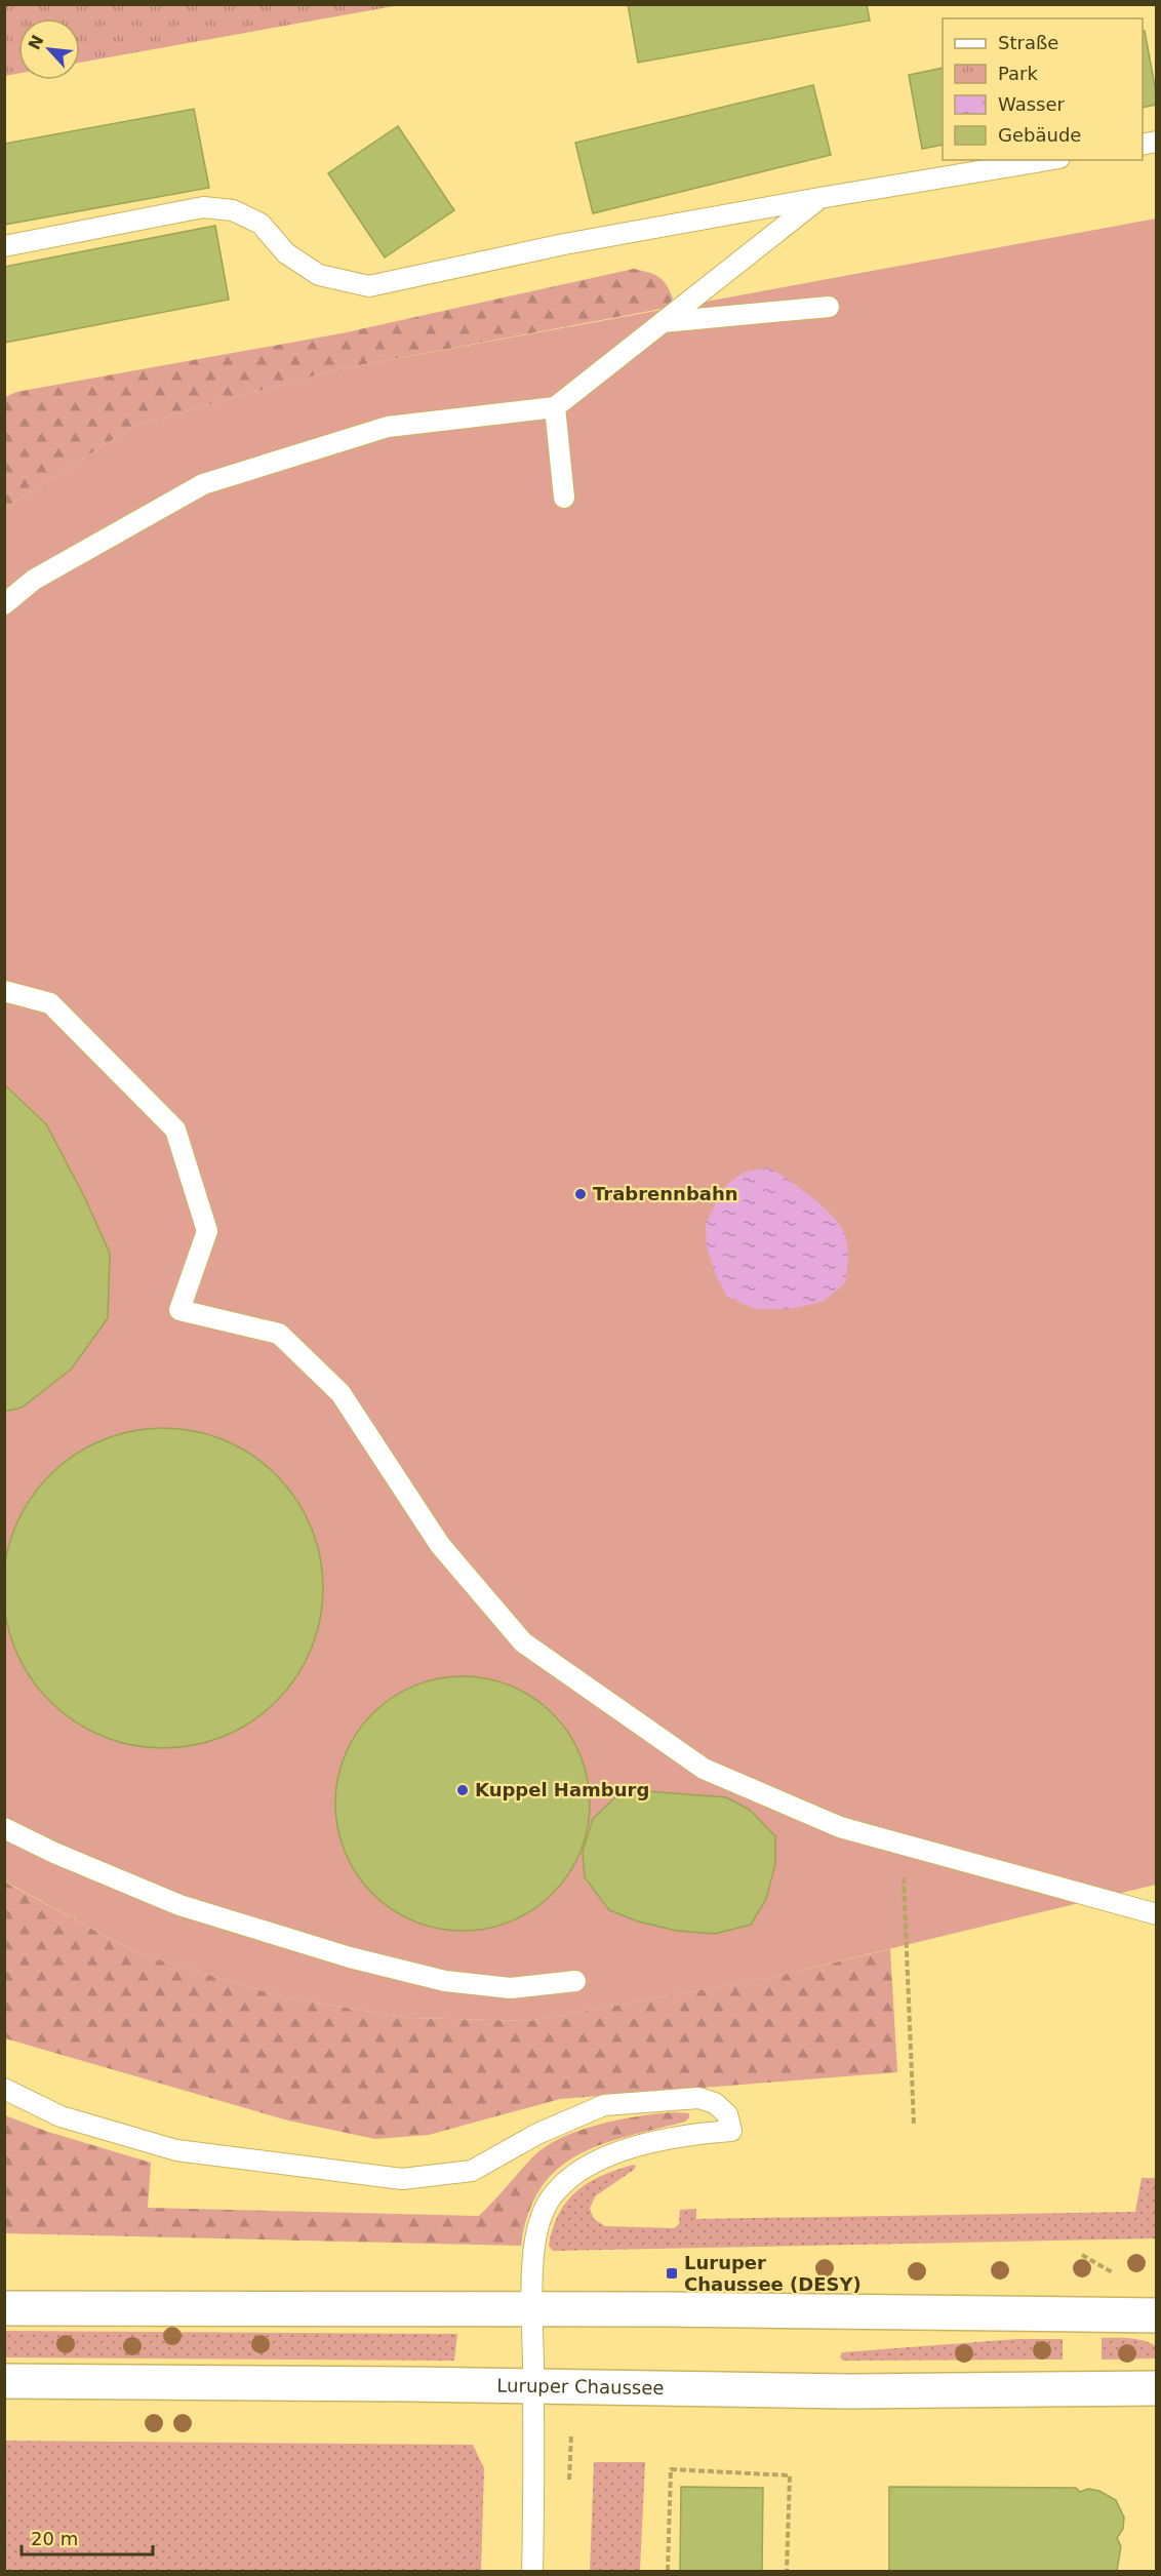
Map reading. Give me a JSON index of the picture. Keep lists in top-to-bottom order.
{
  "streets": {
    "main road": ["Luruper Chaussee"]
  },
  "places": {
    "other": ["Trabrennbahn", "Kuppel Hamburg"],
    "transit": ["Luruper Chaussee (DESY)"]
  },
  "legend": [
    "Straße",
    "Park",
    "Wasser",
    "Gebäude"
  ],
  "scale_bar": "20 m",
  "north": "top left"
}
